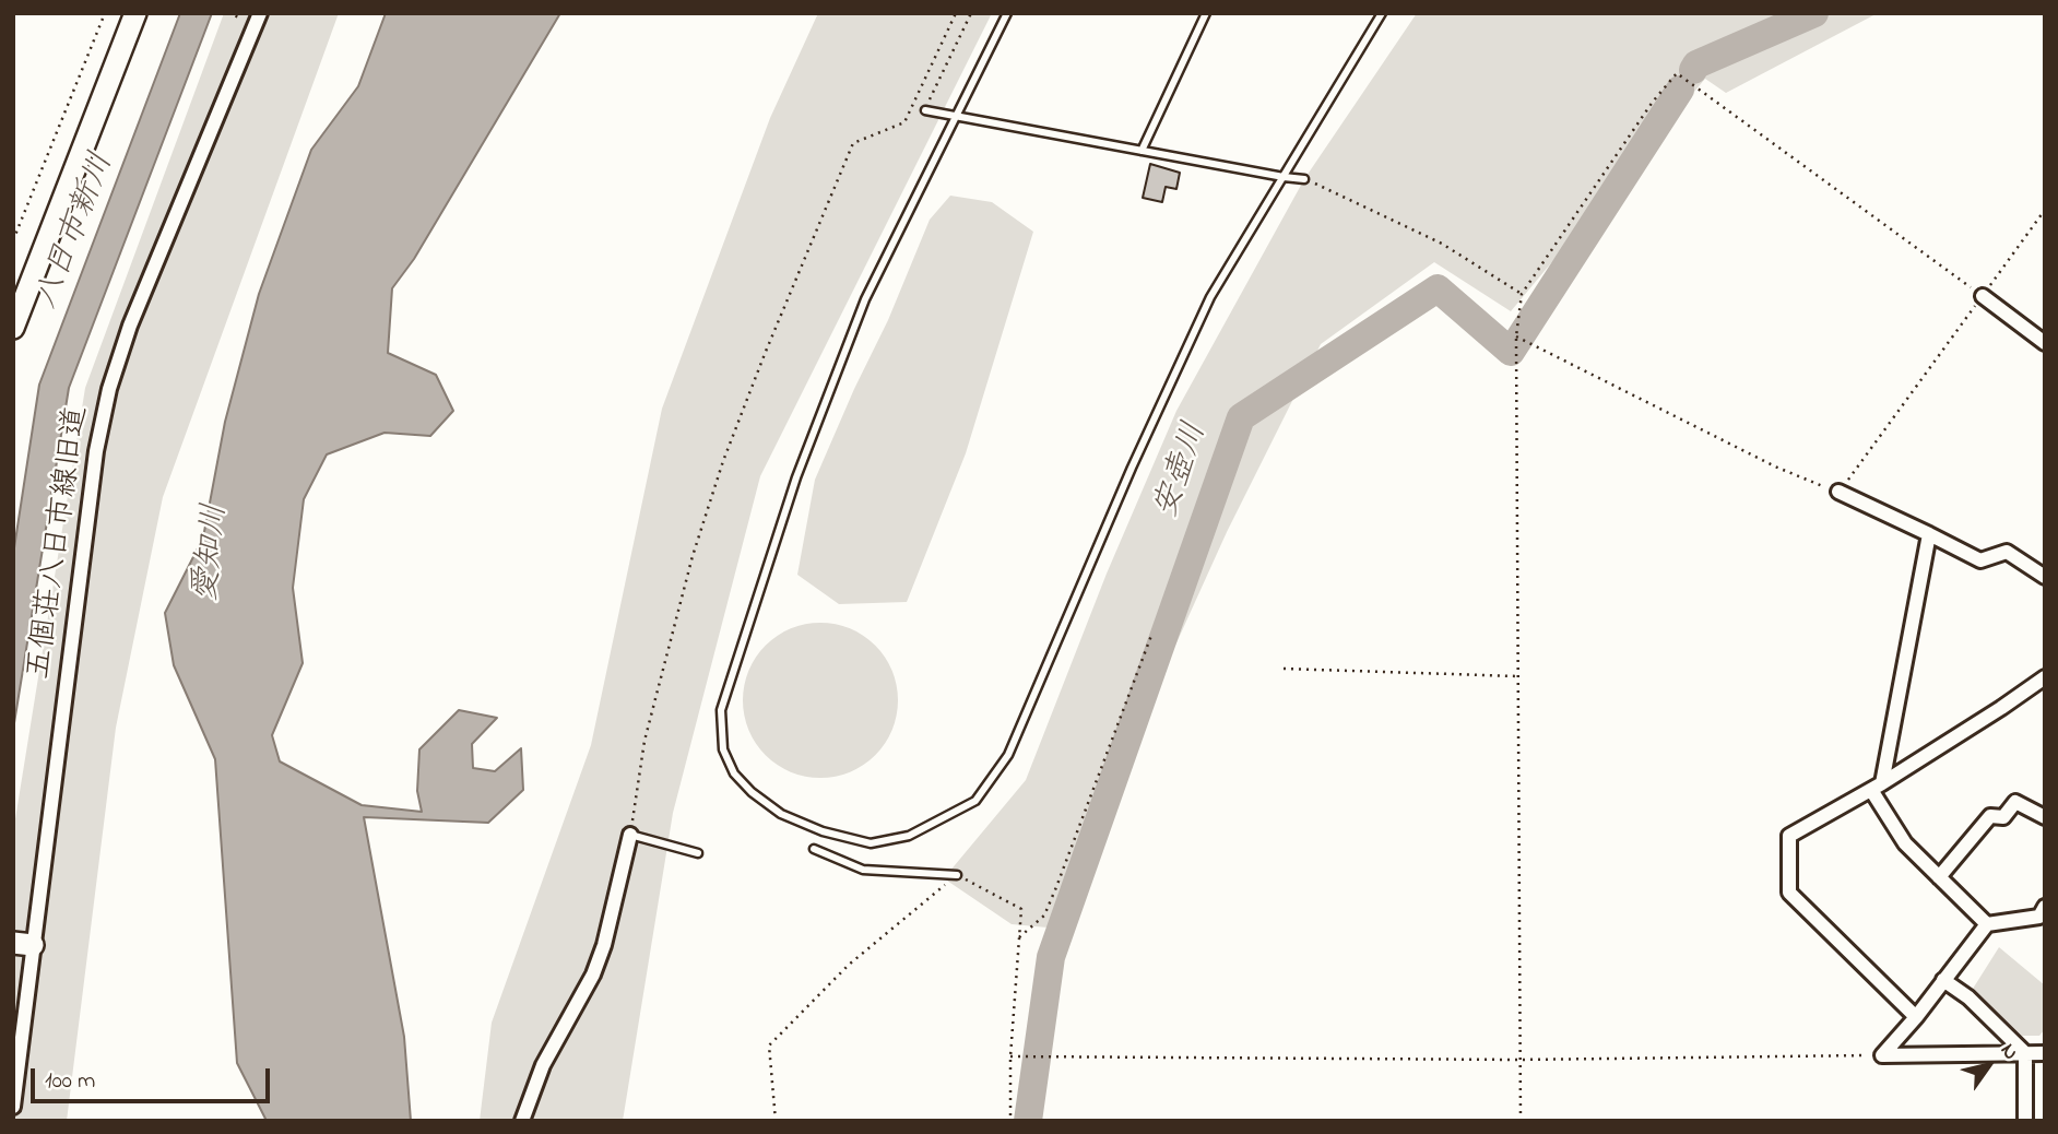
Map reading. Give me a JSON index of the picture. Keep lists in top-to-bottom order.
{
  "streets": {
    "street": ["五個荘八日市線旧道"]
  },
  "water": ["八日市新川", "安壺川", "愛知川"],
  "scale_bar": "100 m",
  "north": "top right"
}
